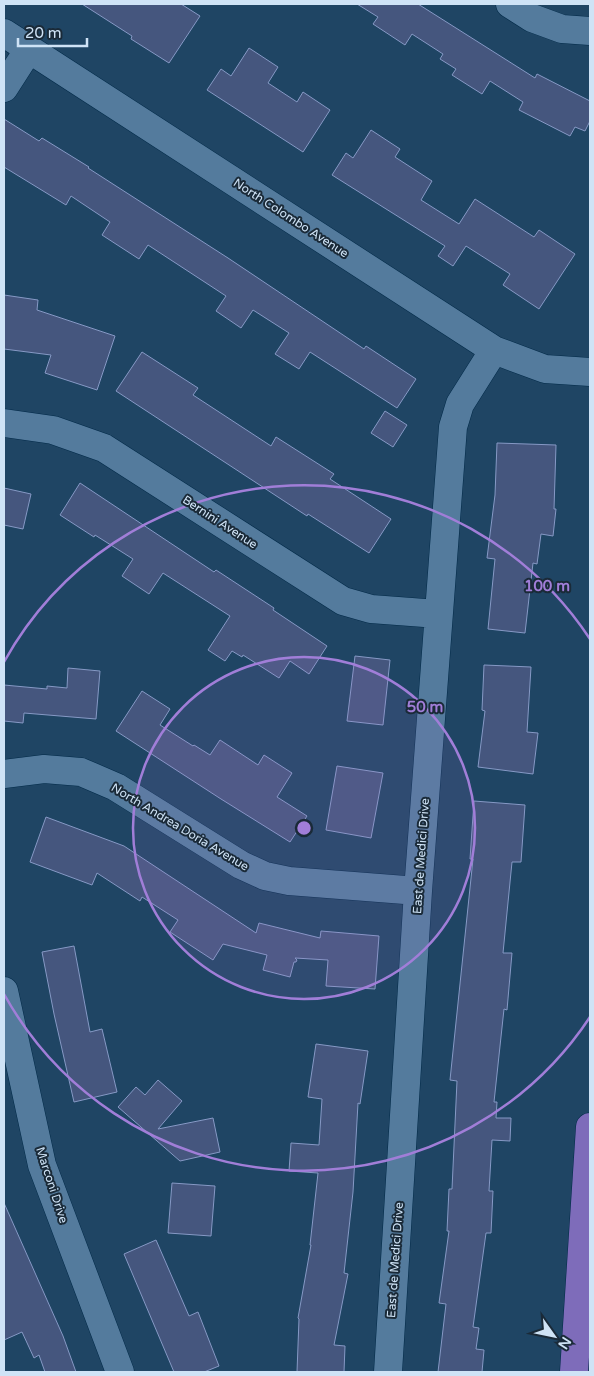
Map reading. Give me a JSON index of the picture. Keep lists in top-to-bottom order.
{
  "streets": {
    "street": [
      "North Colombo Avenue",
      "Bernini Avenue",
      "North Andrea Doria Avenue",
      "East de Medici Drive",
      "Marconi Drive"
    ]
  },
  "crossings": [
    ["North Colombo Avenue", "East de Medici Drive"],
    ["Bernini Avenue", "East de Medici Drive"],
    ["North Andrea Doria Avenue", "East de Medici Drive"]
  ],
  "scale_bar": "20 m",
  "north": "bottom right",
  "rings": ["100 m", "50 m"]
}
